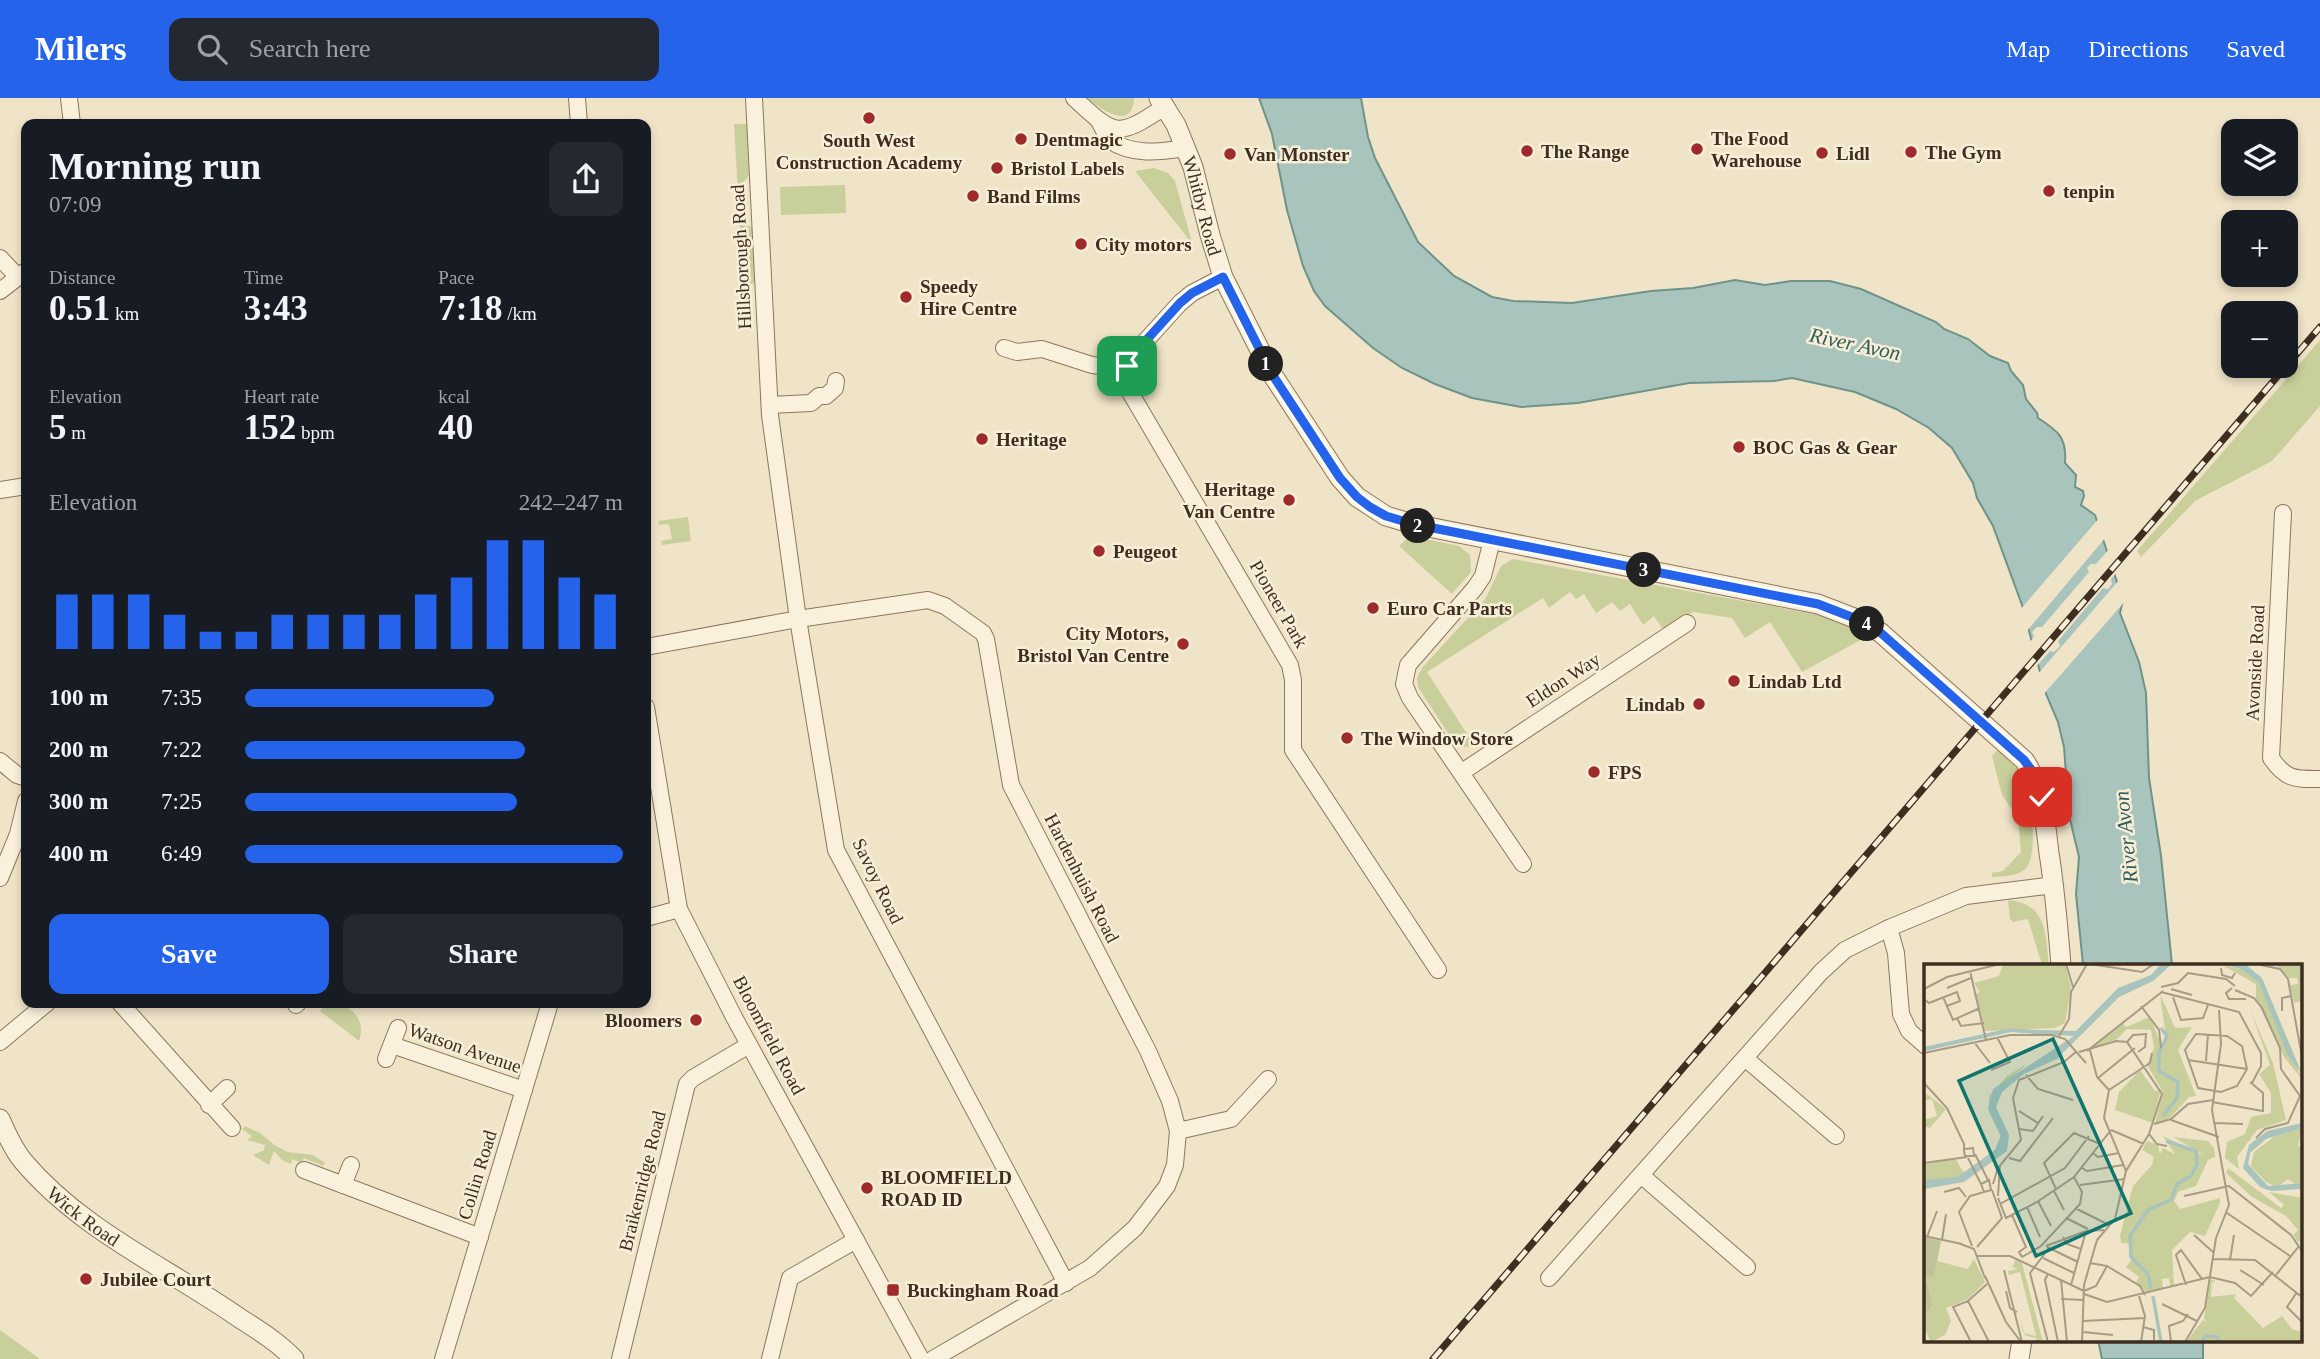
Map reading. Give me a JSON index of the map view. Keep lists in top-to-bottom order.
{
  "streets": {
    "street": [
      "Whitby Road",
      "Hillsborough Road",
      "Pioneer Park",
      "Avonside Road",
      "Eldon Way",
      "Hardenhuish Road",
      "Savoy Road",
      "Bloomfield Road",
      "Watson Avenue",
      "Collin Road",
      "Braikenridge Road",
      "Wick Road"
    ]
  },
  "crossings": [
    ["Hillsborough Road", "Savoy Road"],
    ["Hardenhuish Road", "Savoy Road"],
    ["Bloomfield Road", "Braikenridge Road"],
    ["Watson Avenue", "Collin Road"]
  ],
  "water": ["River Avon"],
  "places": {
    "other": [
      "South West Construction Academy",
      "Dentmagic",
      "The Food Warehouse",
      "The Range",
      "The Gym",
      "Lidl",
      "Van Monster",
      "Bristol Labels",
      "tenpin",
      "Band Films",
      "City motors",
      "Speedy Hire Centre",
      "Heritage",
      "BOC Gas & Gear",
      "Heritage Van Centre",
      "Peugeot",
      "Euro Car Parts",
      "City Motors, Bristol Van Centre",
      "Lindab Ltd",
      "Lindab",
      "The Window Store",
      "FPS",
      "Bloomers",
      "BLOOMFIELD ROAD ID",
      "Jubilee Court"
    ],
    "transit": ["Buckingham Road"]
  },
  "page": {
    "header": "Milers",
    "search": "Search here",
    "nav": ["Map", "Directions", "Saved"],
    "map_buttons": ["+", "−"],
    "heading": ["Morning run", "07:09"],
    "stats": [
      ["Distance", "0.51 km"],
      ["Time", "3:43"],
      ["Pace", "7:18 /km"],
      ["Elevation", "5 m"],
      ["Heart rate", "152 bpm"],
      ["kcal", "40"]
    ],
    "pins": [
      "1",
      "2",
      "3",
      "4"
    ],
    "chart": ["Elevation", "242–247 m"],
    "list": [
      {
        "name": "100 m",
        "note": "7:35"
      },
      {
        "name": "200 m",
        "note": "7:22"
      },
      {
        "name": "300 m",
        "note": "7:25"
      },
      {
        "name": "400 m",
        "note": "6:49"
      }
    ],
    "buttons": ["Save", "Share"]
  }
}
